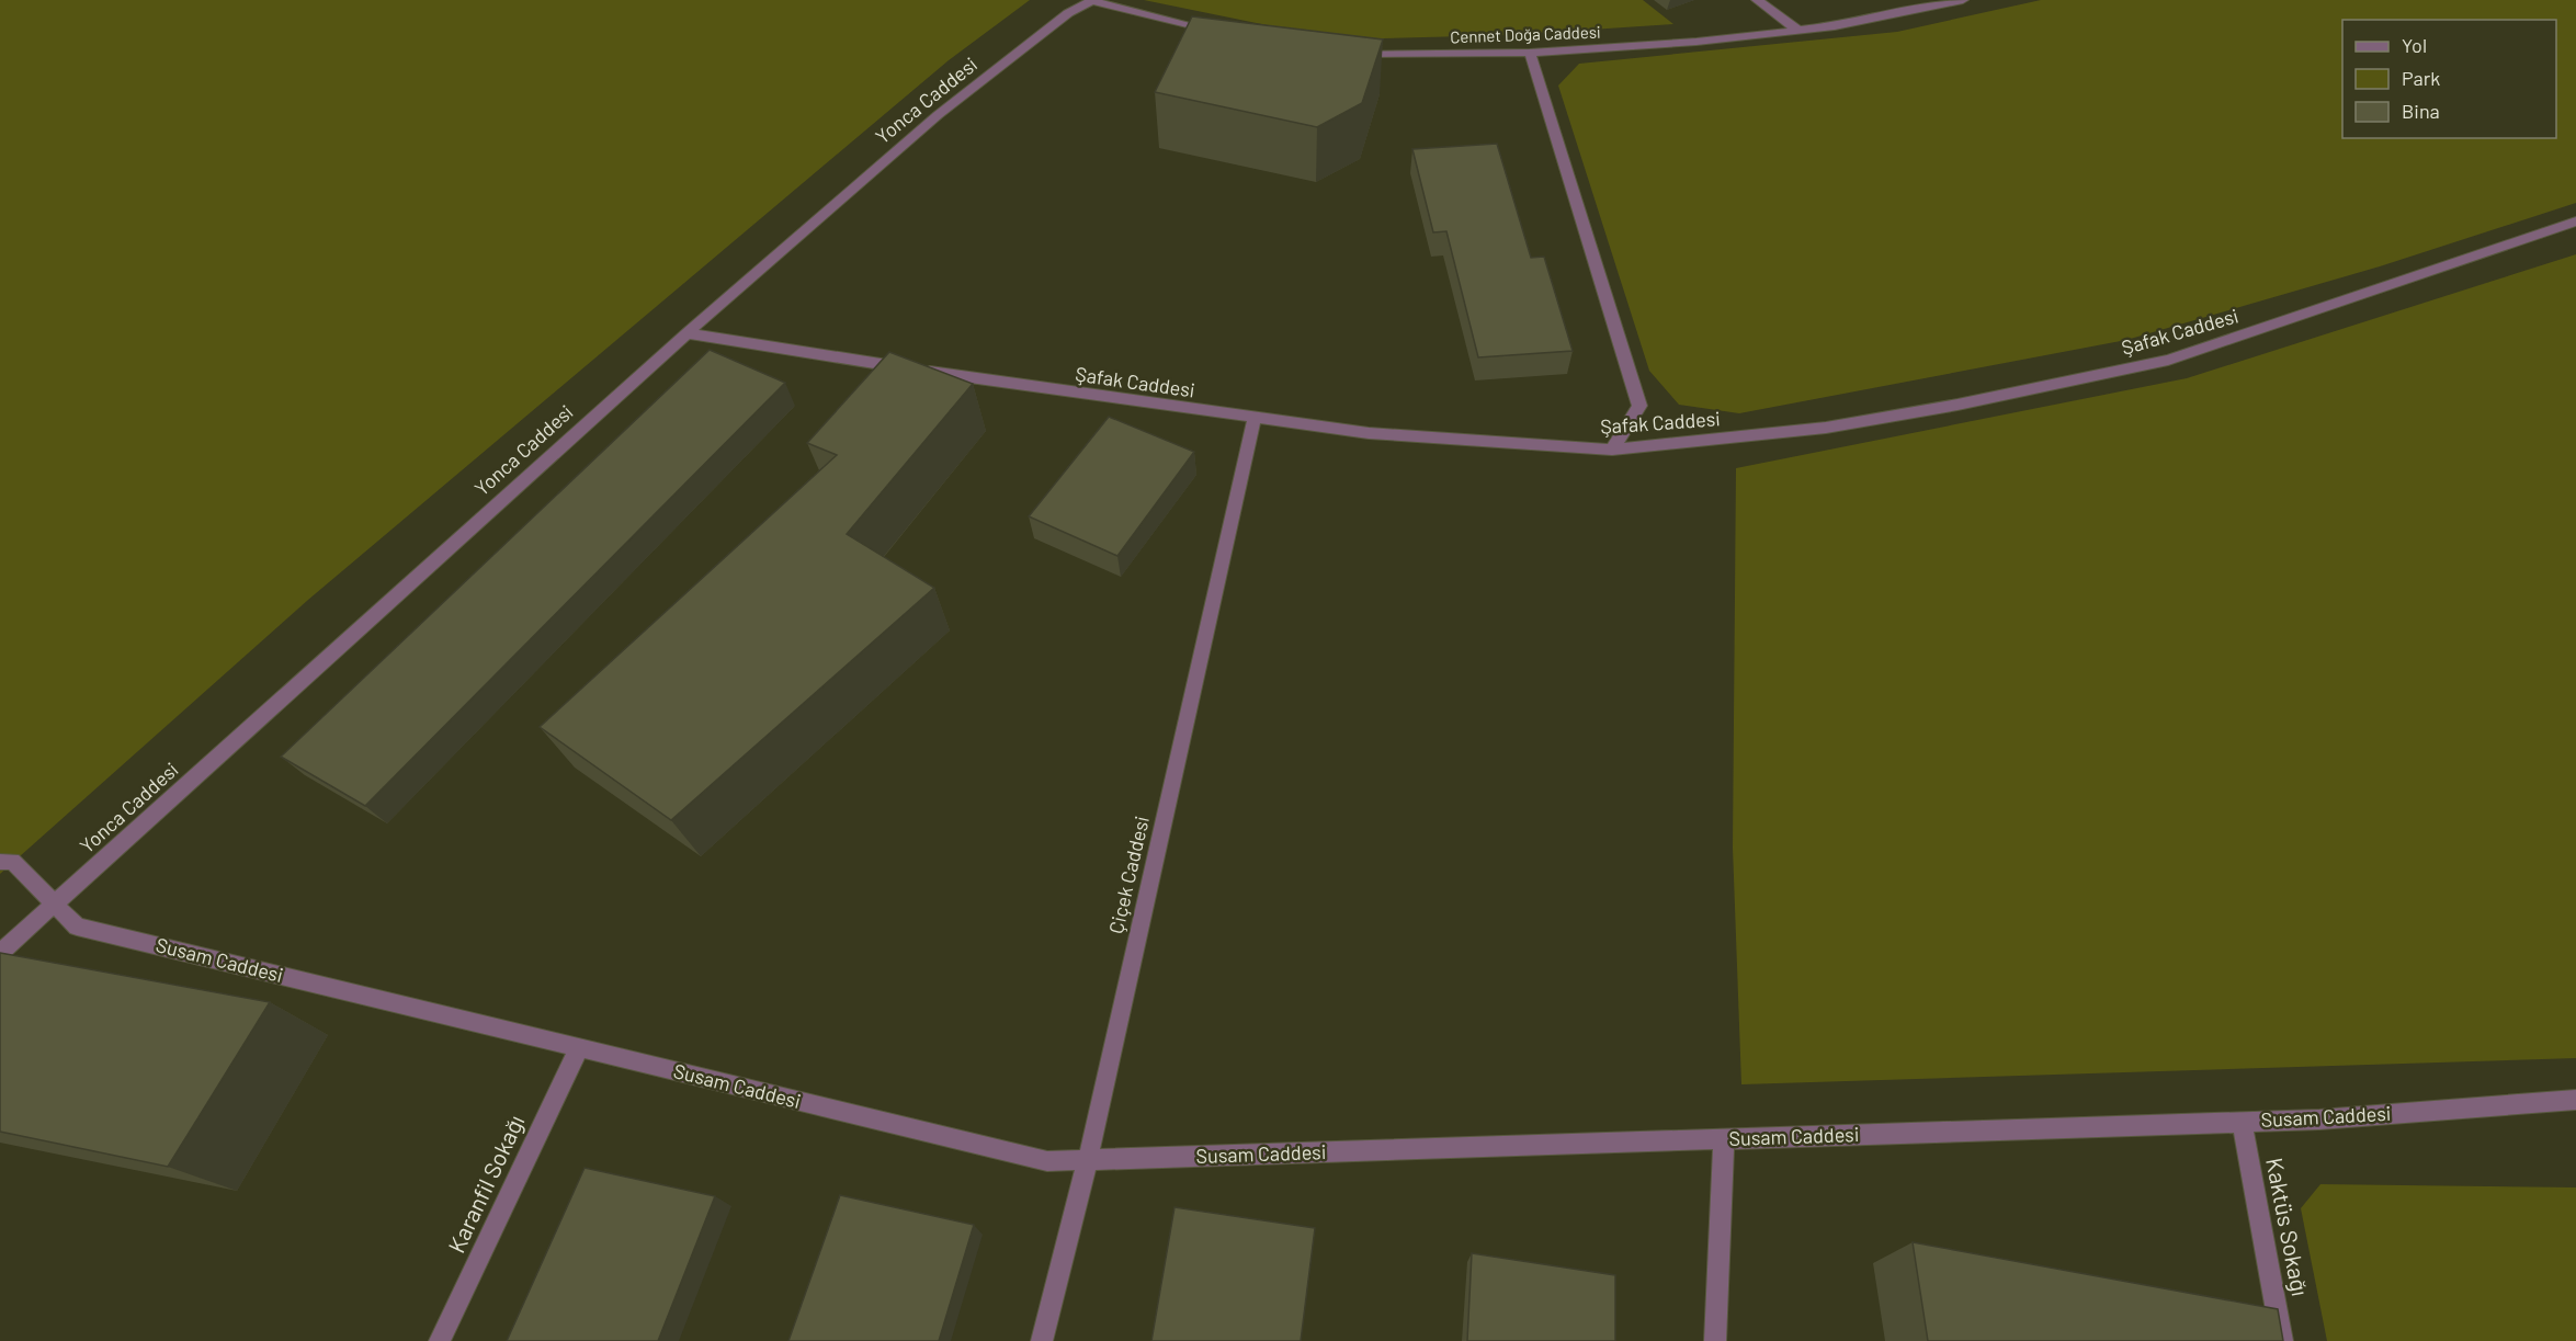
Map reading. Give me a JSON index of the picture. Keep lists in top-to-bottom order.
{
  "streets": {
    "street": [
      "Cennet Doğa Caddesi",
      "Yonca Caddesi",
      "Şafak Caddesi",
      "Çiçek Caddesi",
      "Susam Caddesi",
      "Karanfil Sokağı",
      "Kaktüs Sokağı"
    ]
  },
  "crossings": [
    ["Yonca Caddesi", "Şafak Caddesi"],
    ["Yonca Caddesi", "Susam Caddesi"],
    ["Şafak Caddesi", "Çiçek Caddesi"],
    ["Çiçek Caddesi", "Susam Caddesi"],
    ["Susam Caddesi", "Karanfil Sokağı"],
    ["Susam Caddesi", "Kaktüs Sokağı"]
  ],
  "legend": ["Yol", "Park", "Bina"]
}
